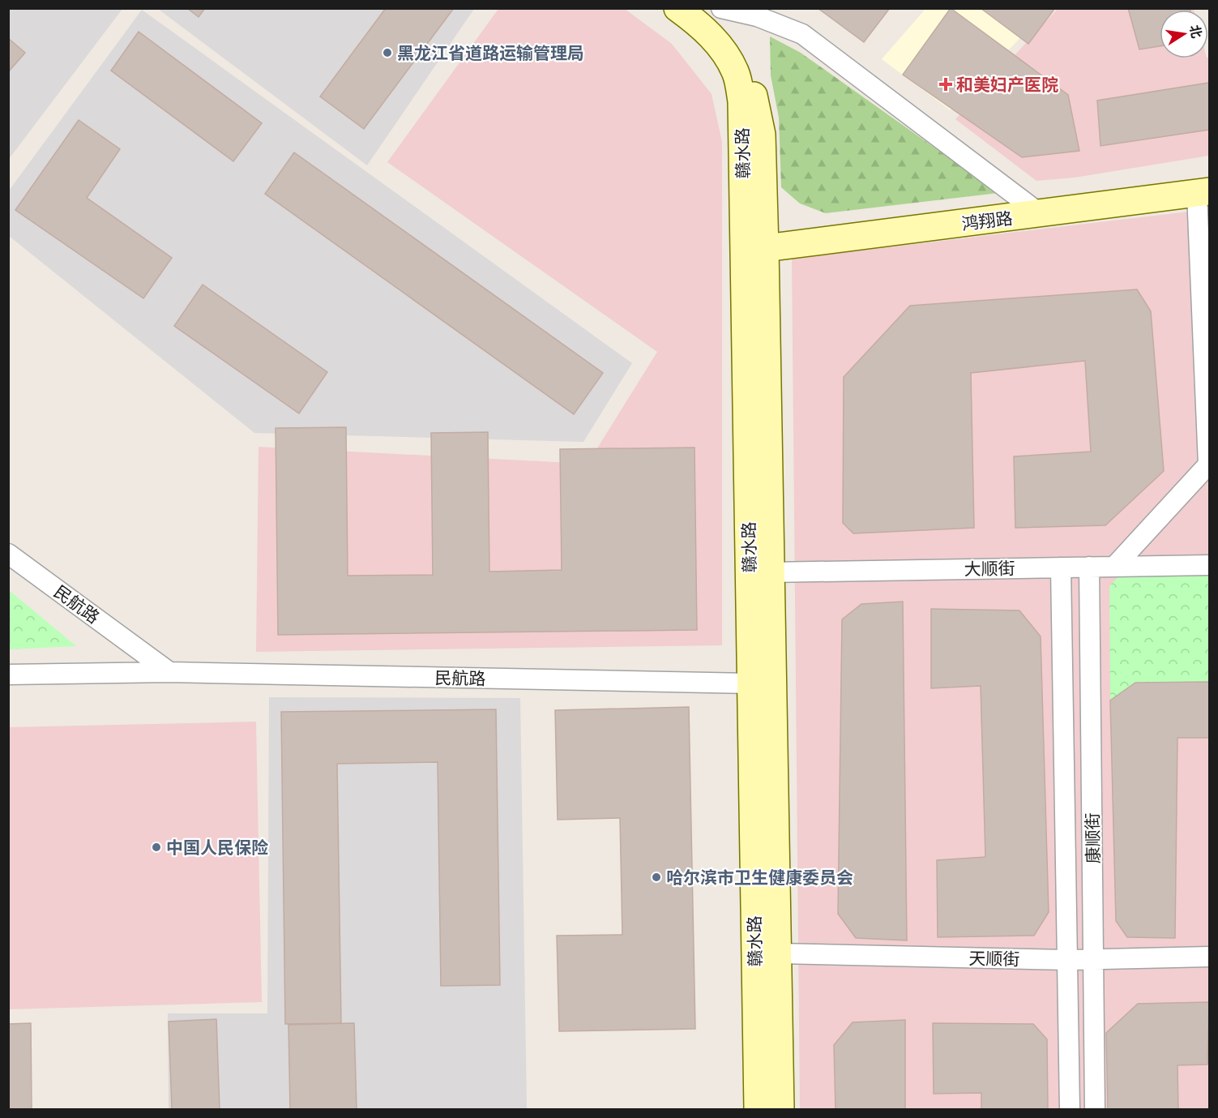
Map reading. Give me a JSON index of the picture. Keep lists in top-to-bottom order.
{
  "streets": {
    "main road": ["赣水路", "鸿翔路"],
    "street": [
      "大顺街",
      "民航路",
      "康顺街",
      "天顺街"
    ]
  },
  "crossings": [
    ["赣水路", "鸿翔路"],
    ["赣水路", "大顺街"],
    ["赣水路", "民航路"],
    ["赣水路", "天顺街"],
    ["大顺街", "康顺街"],
    ["康顺街", "天顺街"]
  ],
  "places": {
    "other": ["黑龙江省道路运输管理局", "中国人民保险", "哈尔滨市卫生健康委员会"],
    "health": ["和美妇产医院"]
  },
  "north": "right"
}
